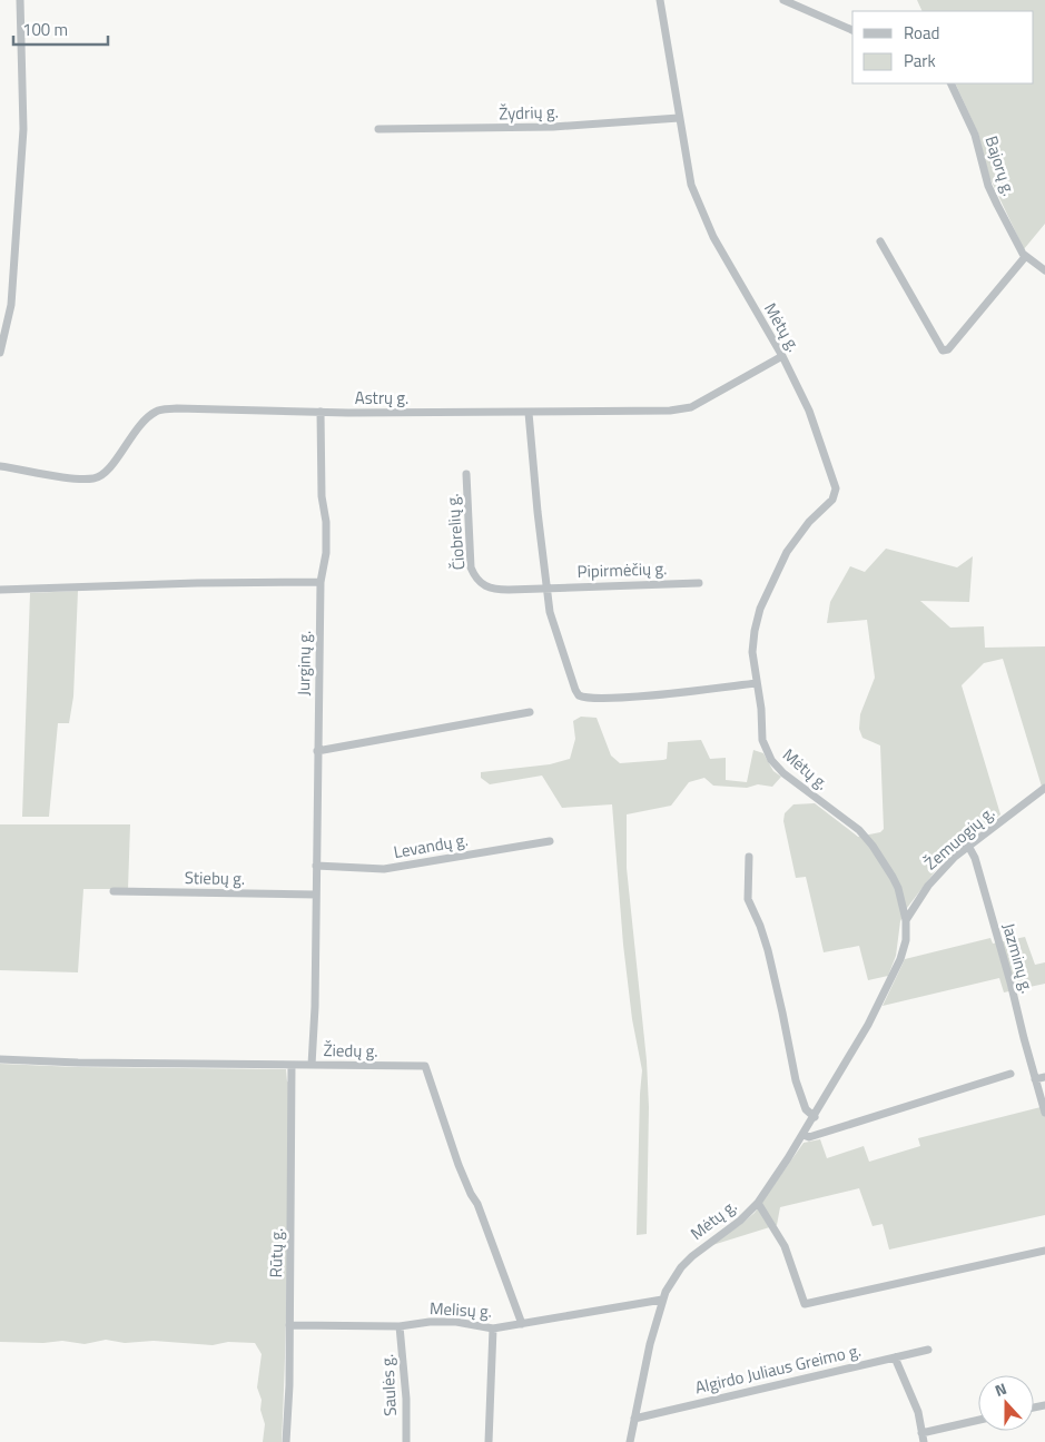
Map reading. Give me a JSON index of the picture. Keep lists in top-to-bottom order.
{
  "streets": {
    "street": [
      "Žydrių g.",
      "Bajorų g.",
      "Mėtų g.",
      "Astrų g.",
      "Čiobrelių g.",
      "Pipirmėčių g.",
      "Jurginų g.",
      "Žemuogių g.",
      "Levandų g.",
      "Stiebų g.",
      "Jazminų g.",
      "Žiedų g.",
      "Rūtų g.",
      "Melisų g.",
      "Algirdo Juliaus Greimo g.",
      "Saulės g."
    ]
  },
  "crossings": [
    ["Žydrių g.", "Mėtų g."],
    ["Mėtų g.", "Astrų g."],
    ["Mėtų g.", "Žemuogių g."],
    ["Mėtų g.", "Melisų g."],
    ["Mėtų g.", "Algirdo Juliaus Greimo g."],
    ["Astrų g.", "Jurginų g."],
    ["Čiobrelių g.", "Pipirmėčių g."],
    ["Jurginų g.", "Levandų g."],
    ["Jurginų g.", "Stiebų g."],
    ["Jurginų g.", "Žiedų g."],
    ["Žemuogių g.", "Jazminų g."],
    ["Žiedų g.", "Rūtų g."],
    ["Žiedų g.", "Melisų g."],
    ["Rūtų g.", "Melisų g."],
    ["Melisų g.", "Saulės g."]
  ],
  "legend": ["Road", "Park"],
  "scale_bar": "100 m",
  "north": "top"
}
